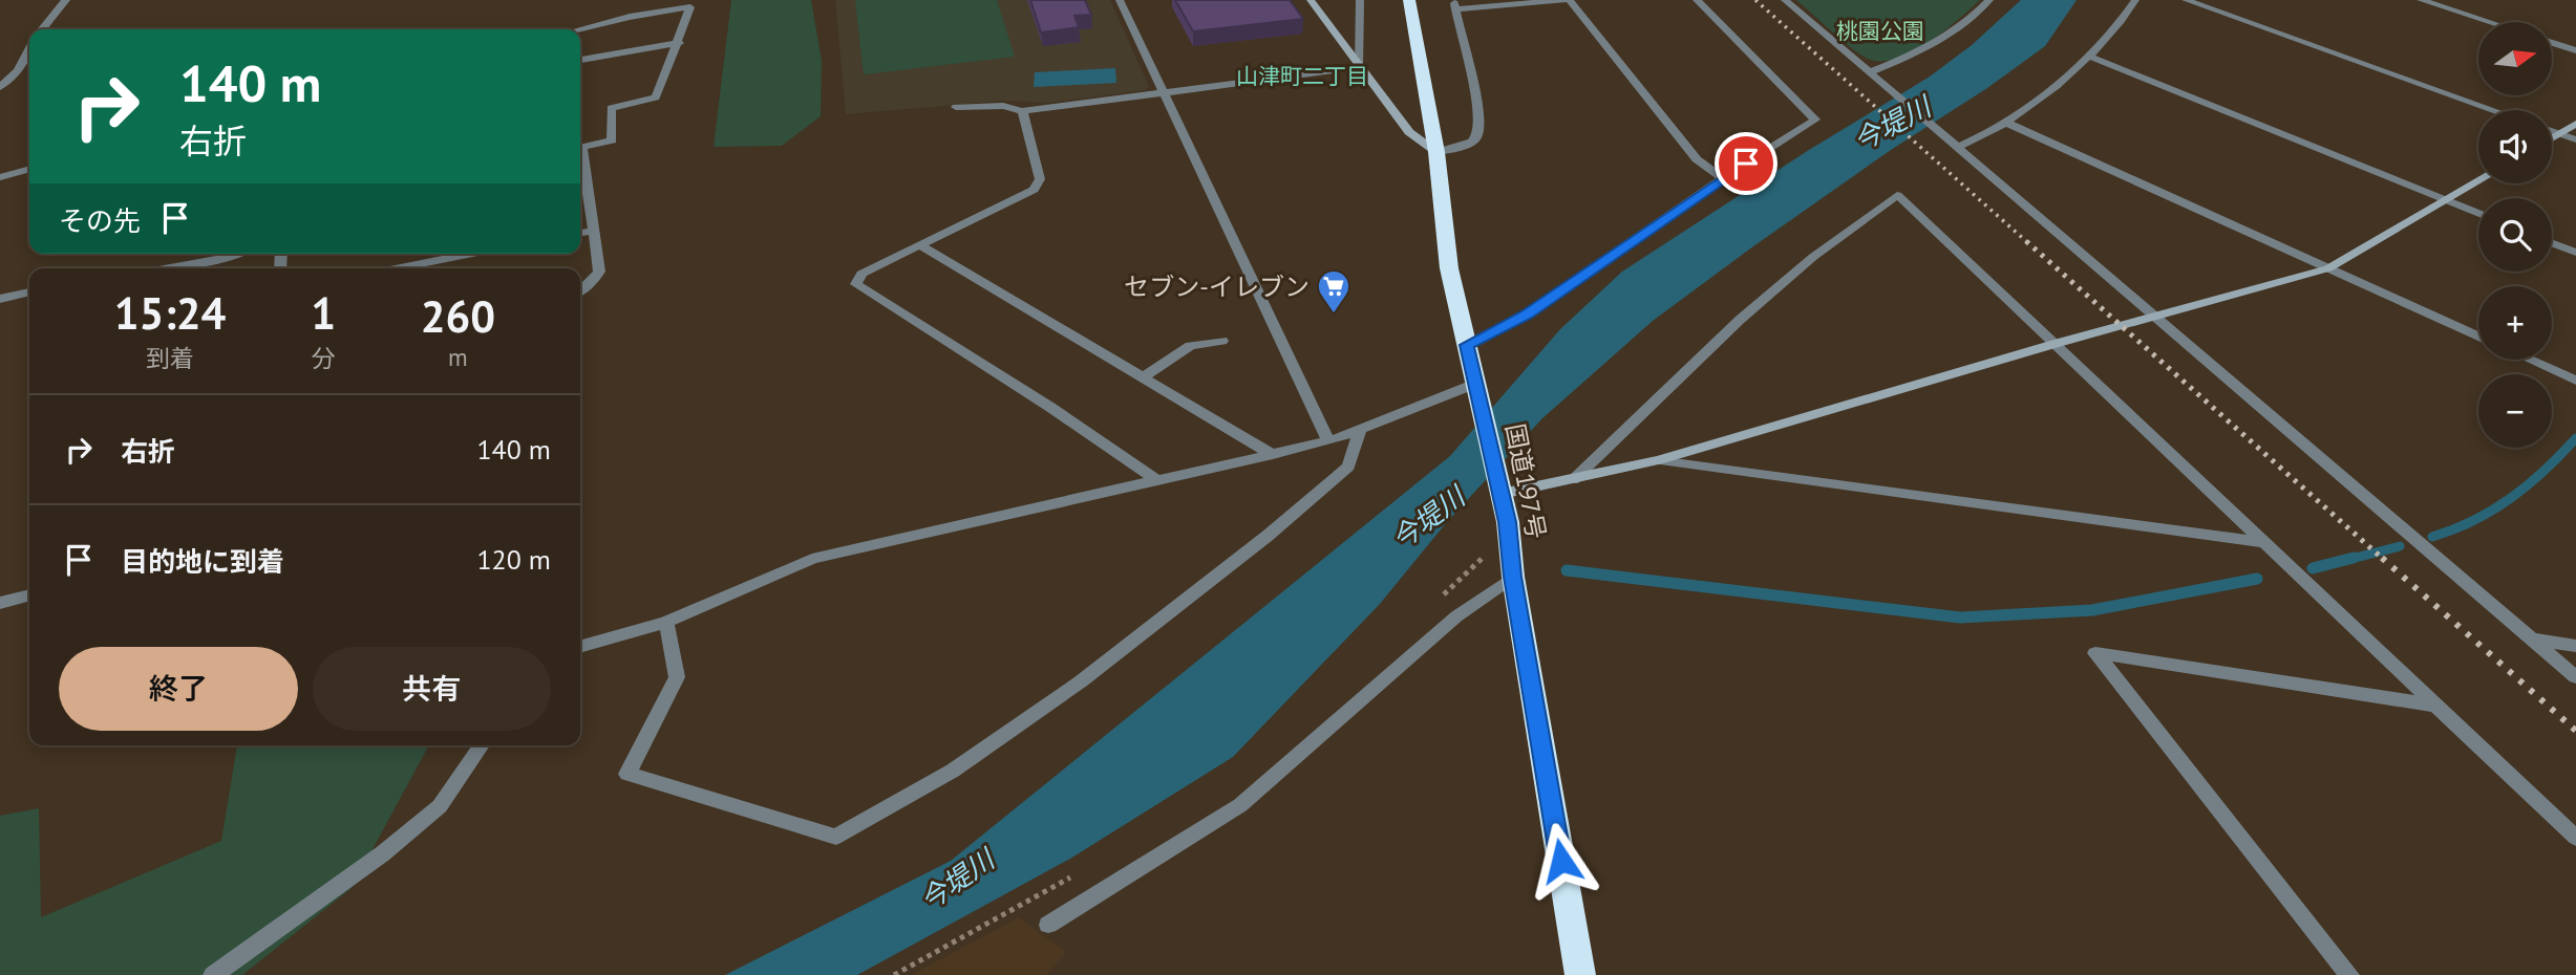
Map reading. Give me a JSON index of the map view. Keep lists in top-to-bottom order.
{
  "streets": {
    "highway": ["国道197号"]
  },
  "districts": ["山津町二丁目"],
  "water": ["今堤川"],
  "parks": ["桃園公園"],
  "places": {
    "supermarket": ["セブン-イレブン"]
  },
  "north": "right",
  "page": {
    "map_buttons": ["+", "−"],
    "turn": ["140 m", "右折"],
    "then": "その先",
    "eta": [
      "15:24",
      "到着",
      "1",
      "分",
      "260",
      "m"
    ],
    "list": [
      {
        "name": "右折",
        "value": "140 m"
      },
      {
        "name": "目的地に到着",
        "value": "120 m"
      }
    ],
    "buttons": ["終了", "共有"]
  }
}
